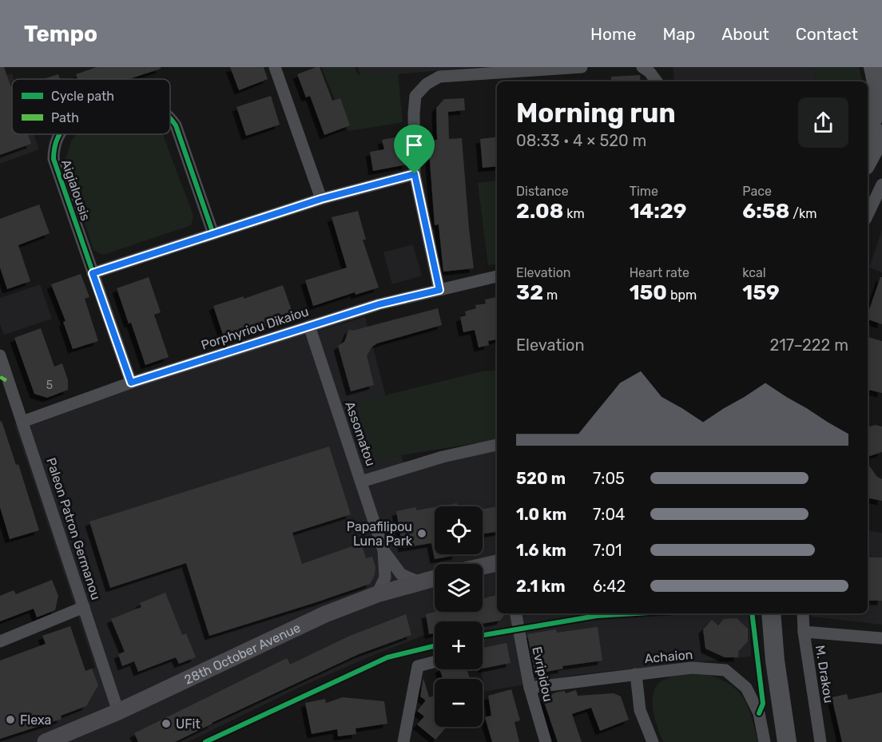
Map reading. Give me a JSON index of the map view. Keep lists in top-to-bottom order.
{
  "streets": {
    "main road": ["28th October Avenue"],
    "street": [
      "Aigialousis",
      "Porphyriou Dikaiou",
      "Assomatou",
      "Paleon Patron Germanou",
      "Achaion",
      "Evripidou",
      "M. Drakou"
    ]
  },
  "crossings": [
    ["Aigialousis", "Porphyriou Dikaiou"],
    ["Porphyriou Dikaiou", "Assomatou"],
    ["Porphyriou Dikaiou", "Paleon Patron Germanou"],
    ["Assomatou", "28th October Avenue"],
    ["Paleon Patron Germanou", "28th October Avenue"],
    ["Achaion", "Evripidou"]
  ],
  "places": ["Papafilipou Luna Park", "Flexa", "UFit"],
  "house_numbers": ["5"],
  "legend": ["Cycle path", "Path"],
  "page": {
    "header": "Tempo",
    "nav": [
      "Home",
      "Map",
      "About",
      "Contact"
    ],
    "heading": ["Morning run", "08:33 · 4 × 520 m"],
    "stats": [
      ["Distance", "2.08 km"],
      ["Time", "14:29"],
      ["Pace", "6:58 /km"],
      ["Elevation", "32 m"],
      ["Heart rate", "150 bpm"],
      ["kcal", "159"]
    ],
    "chart": ["Elevation", "217–222 m"],
    "list": [
      {
        "name": "520 m",
        "note": "7:05"
      },
      {
        "name": "1.0 km",
        "note": "7:04"
      },
      {
        "name": "1.6 km",
        "note": "7:01"
      },
      {
        "name": "2.1 km",
        "note": "6:42"
      }
    ],
    "map_buttons": ["+", "−"]
  }
}
